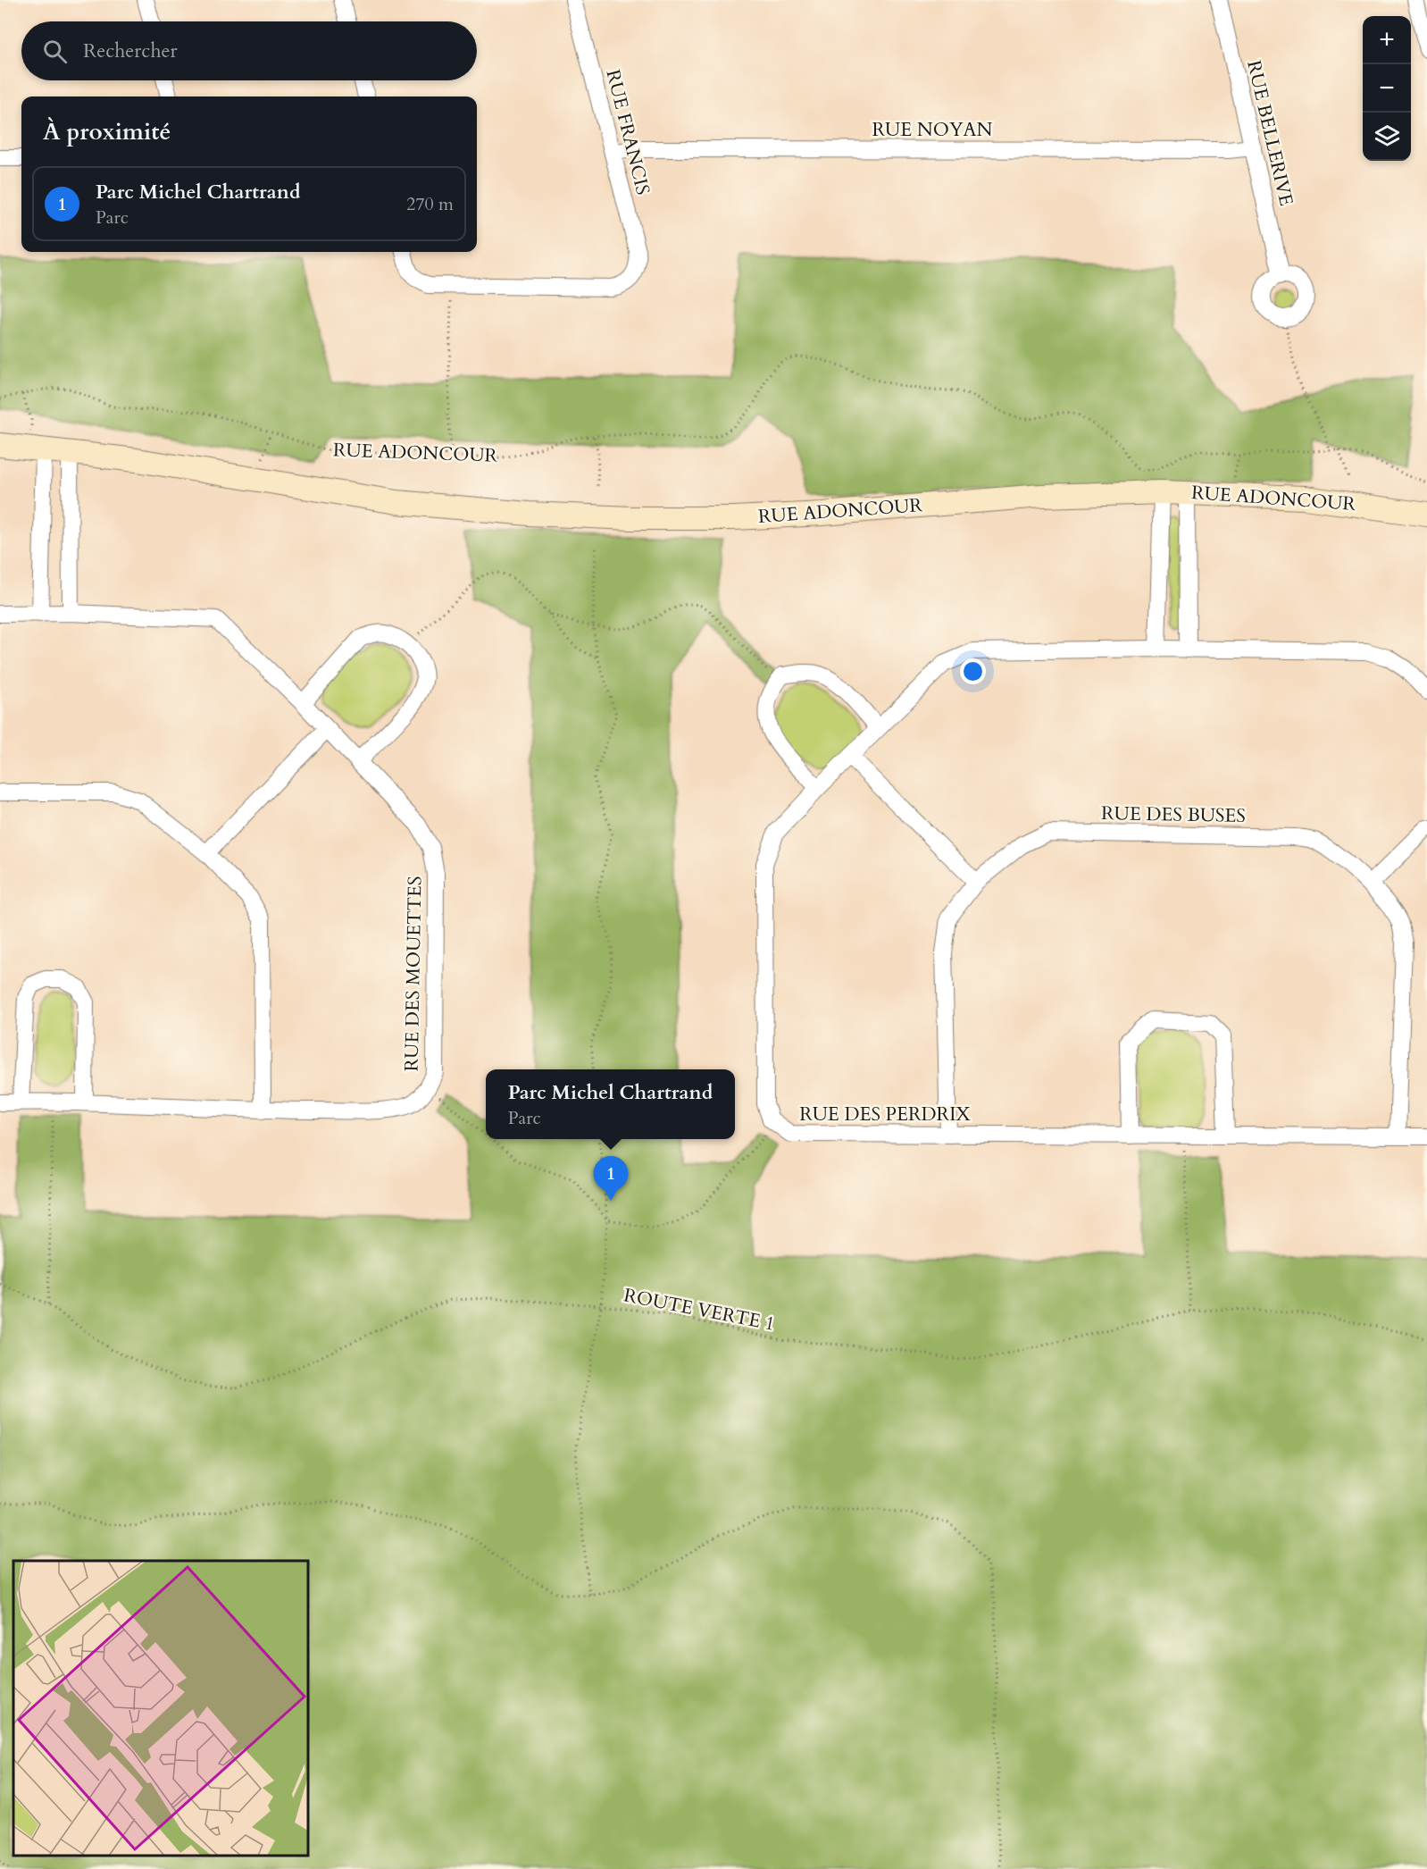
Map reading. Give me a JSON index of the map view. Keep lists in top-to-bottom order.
{
  "streets": {
    "street": [
      "RUE NOYAN",
      "RUE FRANCIS",
      "RUE BELLERIVE",
      "RUE ADONCOUR",
      "RUE DES BUSES",
      "RUE DES MOUETTES",
      "RUE DES PERDRIX"
    ],
    "path": ["ROUTE VERTE 1"]
  },
  "crossings": [
    ["RUE NOYAN", "RUE FRANCIS"],
    ["RUE NOYAN", "RUE BELLERIVE"],
    ["RUE DES BUSES", "RUE DES PERDRIX"]
  ],
  "page": {
    "map_buttons": ["+", "−"],
    "search": "Rechercher",
    "heading": "À proximité",
    "list": [
      {
        "mark": "1",
        "name": "Parc Michel Chartrand",
        "note": "Parc",
        "value": "270 m"
      }
    ],
    "popup": ["Parc Michel Chartrand", "Parc"],
    "pins": "1"
  }
}
